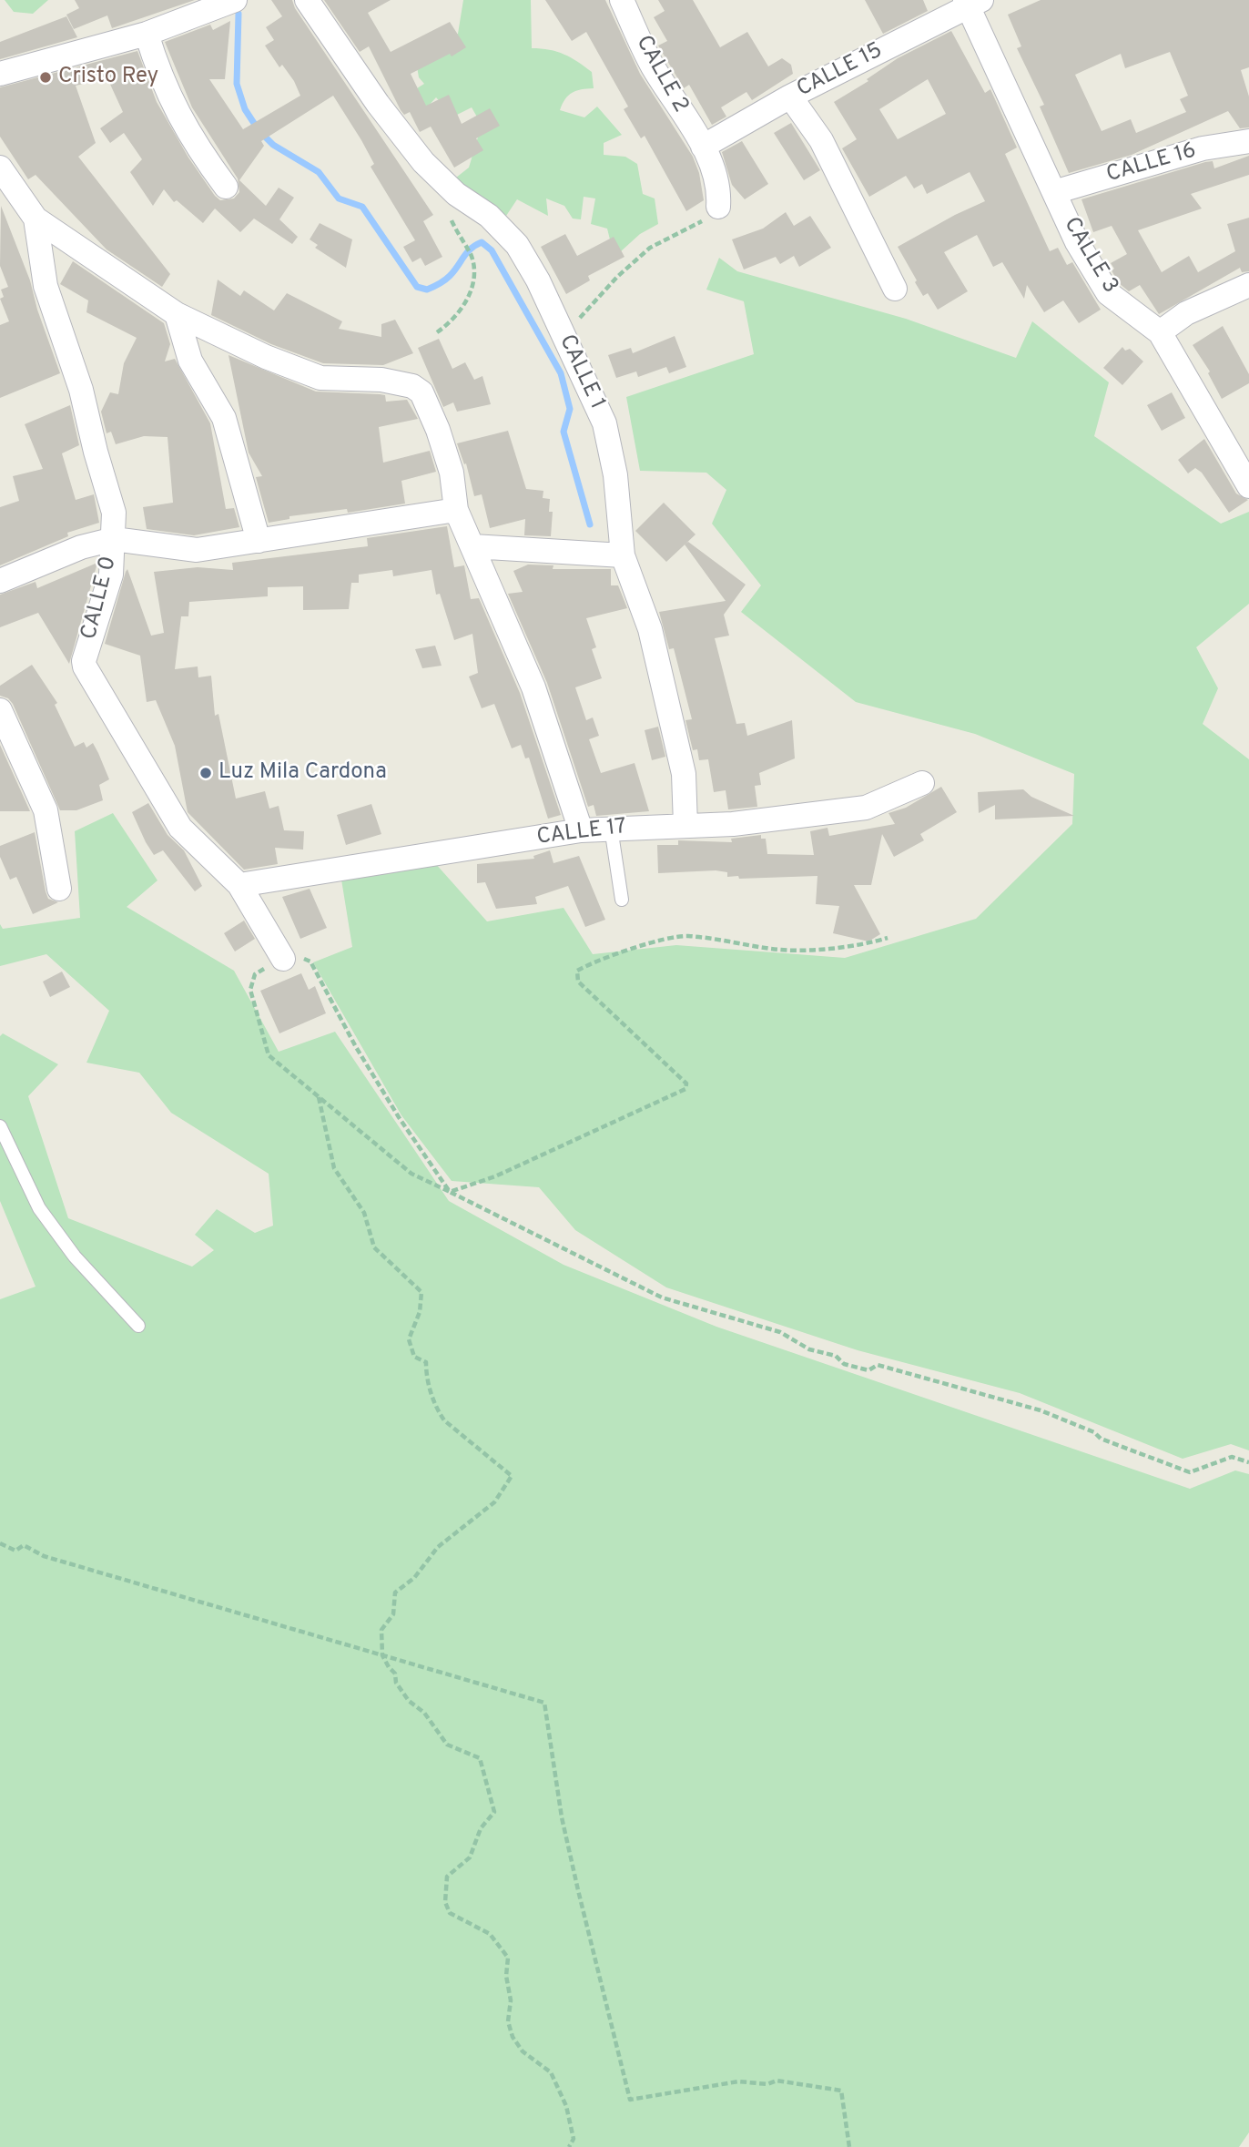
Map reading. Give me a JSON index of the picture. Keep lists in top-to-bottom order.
{
  "streets": {
    "street": [
      "CALLE 15",
      "CALLE 2",
      "CALLE 16",
      "CALLE 3",
      "CALLE 1",
      "CALLE 0",
      "CALLE 17"
    ]
  },
  "crossings": [
    ["CALLE 15", "CALLE 2"],
    ["CALLE 15", "CALLE 3"],
    ["CALLE 16", "CALLE 3"],
    ["CALLE 1", "CALLE 17"],
    ["CALLE 0", "CALLE 17"]
  ],
  "places": ["Cristo Rey", "Luz Mila Cardona"]
}
